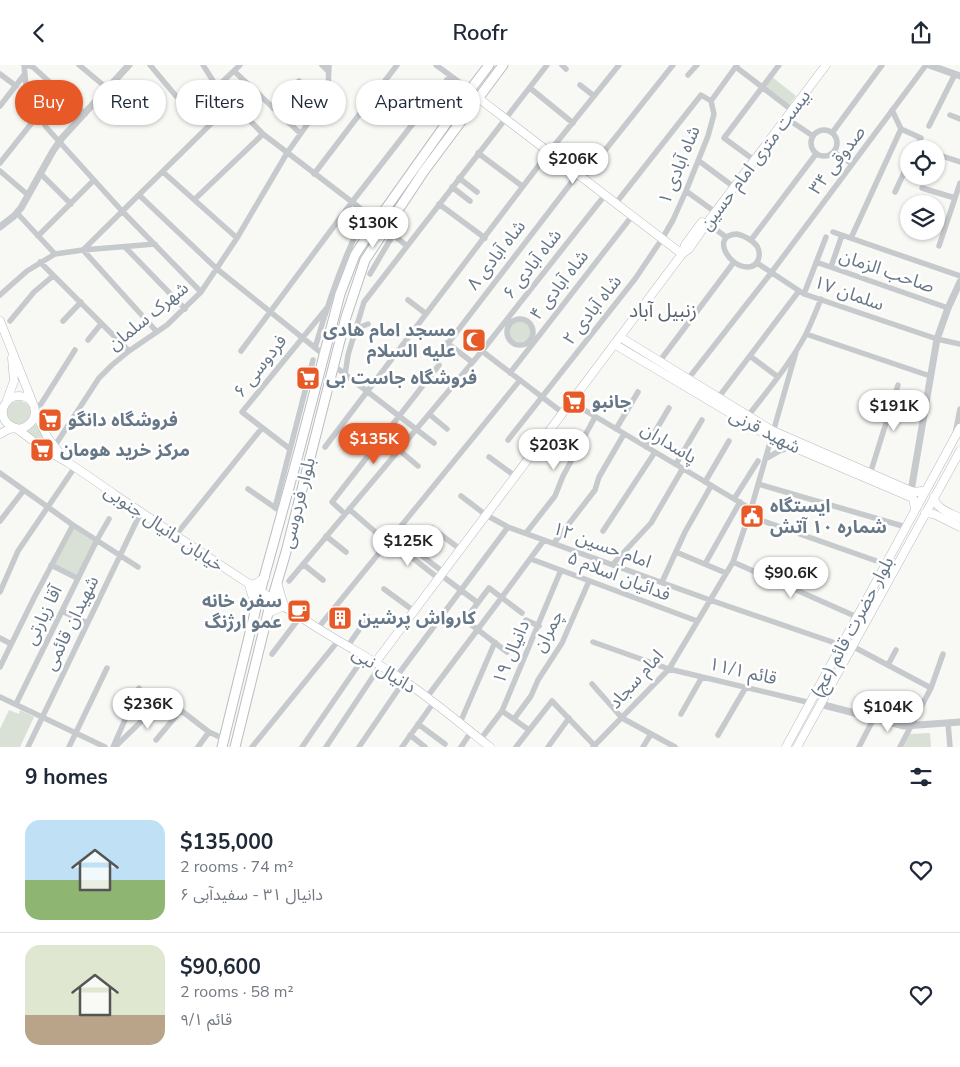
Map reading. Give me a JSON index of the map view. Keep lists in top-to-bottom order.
{
  "streets": {
    "main road": [
      "بیست متری امام حسین",
      "شهید قرنی",
      "بلوار فردوسی",
      "خیابان دانیال جنوبی",
      "بلوار حضرت قائم (عج)",
      "دانیال نبی"
    ],
    "street": [
      "صدوقی ۳۴",
      "شاه آبادی ۱",
      "شاه آبادی ۸",
      "شاه آبادی ۶",
      "صاحب الزمان",
      "شاه آبادی ۴",
      "سلمان ۱۷",
      "شاه آبادی ۲",
      "شهرک سلمان",
      "فردوسی ۶",
      "پاسداران",
      "امام حسین ۱۲",
      "فدائیان اسلام ۵",
      "آقا زیارتی",
      "شهیدان قائمی",
      "چمران",
      "دانیال ۱۹",
      "قائم ۱۱/۱",
      "امام سجاد"
    ]
  },
  "crossings": [
    ["بیست متری امام حسین", "شهید قرنی"],
    ["بیست متری امام حسین", "پاسداران"],
    ["بیست متری امام حسین", "امام حسین ۱۲"],
    ["بیست متری امام حسین", "دانیال نبی"],
    ["صدوقی ۳۴", "سلمان ۱۷"],
    ["صدوقی ۳۴", "شهید قرنی"],
    ["شاه آبادی ۱", "شاه آبادی ۲"],
    ["شاه آبادی ۶", "شاه آبادی ۴"],
    ["شهرک سلمان", "خیابان دانیال جنوبی"],
    ["شهید قرنی", "امام سجاد"],
    ["پاسداران", "امام سجاد"],
    ["بلوار فردوسی", "خیابان دانیال جنوبی"],
    ["بلوار فردوسی", "دانیال نبی"],
    ["خیابان دانیال جنوبی", "شهیدان قائمی"],
    ["خیابان دانیال جنوبی", "دانیال نبی"],
    ["امام حسین ۱۲", "بلوار حضرت قائم (عج)"],
    ["امام حسین ۱۲", "امام سجاد"],
    ["فدائیان اسلام ۵", "چمران"],
    ["فدائیان اسلام ۵", "دانیال ۱۹"],
    ["فدائیان اسلام ۵", "امام سجاد"],
    ["بلوار حضرت قائم (عج)", "قائم ۱۱/۱"],
    ["دانیال ۱۹", "دانیال نبی"],
    ["قائم ۱۱/۱", "امام سجاد"]
  ],
  "districts": ["زنبیل آباد"],
  "places": {
    "mosque": ["مسجد امام هادی علیه السلام"],
    "supermarket": [
      "فروشگاه جاست بی",
      "جانبو",
      "فروشگاه دانگو",
      "مرکز خرید هومان"
    ],
    "public building": ["ایستگاه شماره ۱۰ آتش"],
    "cafe": ["سفره خانه عمو ارژنگ"],
    "building": ["کارواش پرشین"]
  },
  "page": {
    "header": "Roofr",
    "chip": [
      "Buy",
      "Rent",
      "Filters",
      "New",
      "Apartment"
    ],
    "price": [
      "$206K",
      "$130K",
      "$191K",
      "$135K",
      "$203K",
      "$125K",
      "$90.6K",
      "$236K",
      "$104K"
    ],
    "heading": "9 homes",
    "list": [
      {
        "name": "$135,000",
        "note": "2 rooms · 74 m² · دانیال ۳۱ - سفیدآبی ۶"
      },
      {
        "name": "$90,600",
        "note": "2 rooms · 58 m² · قائم ۹/۱"
      }
    ]
  }
}
